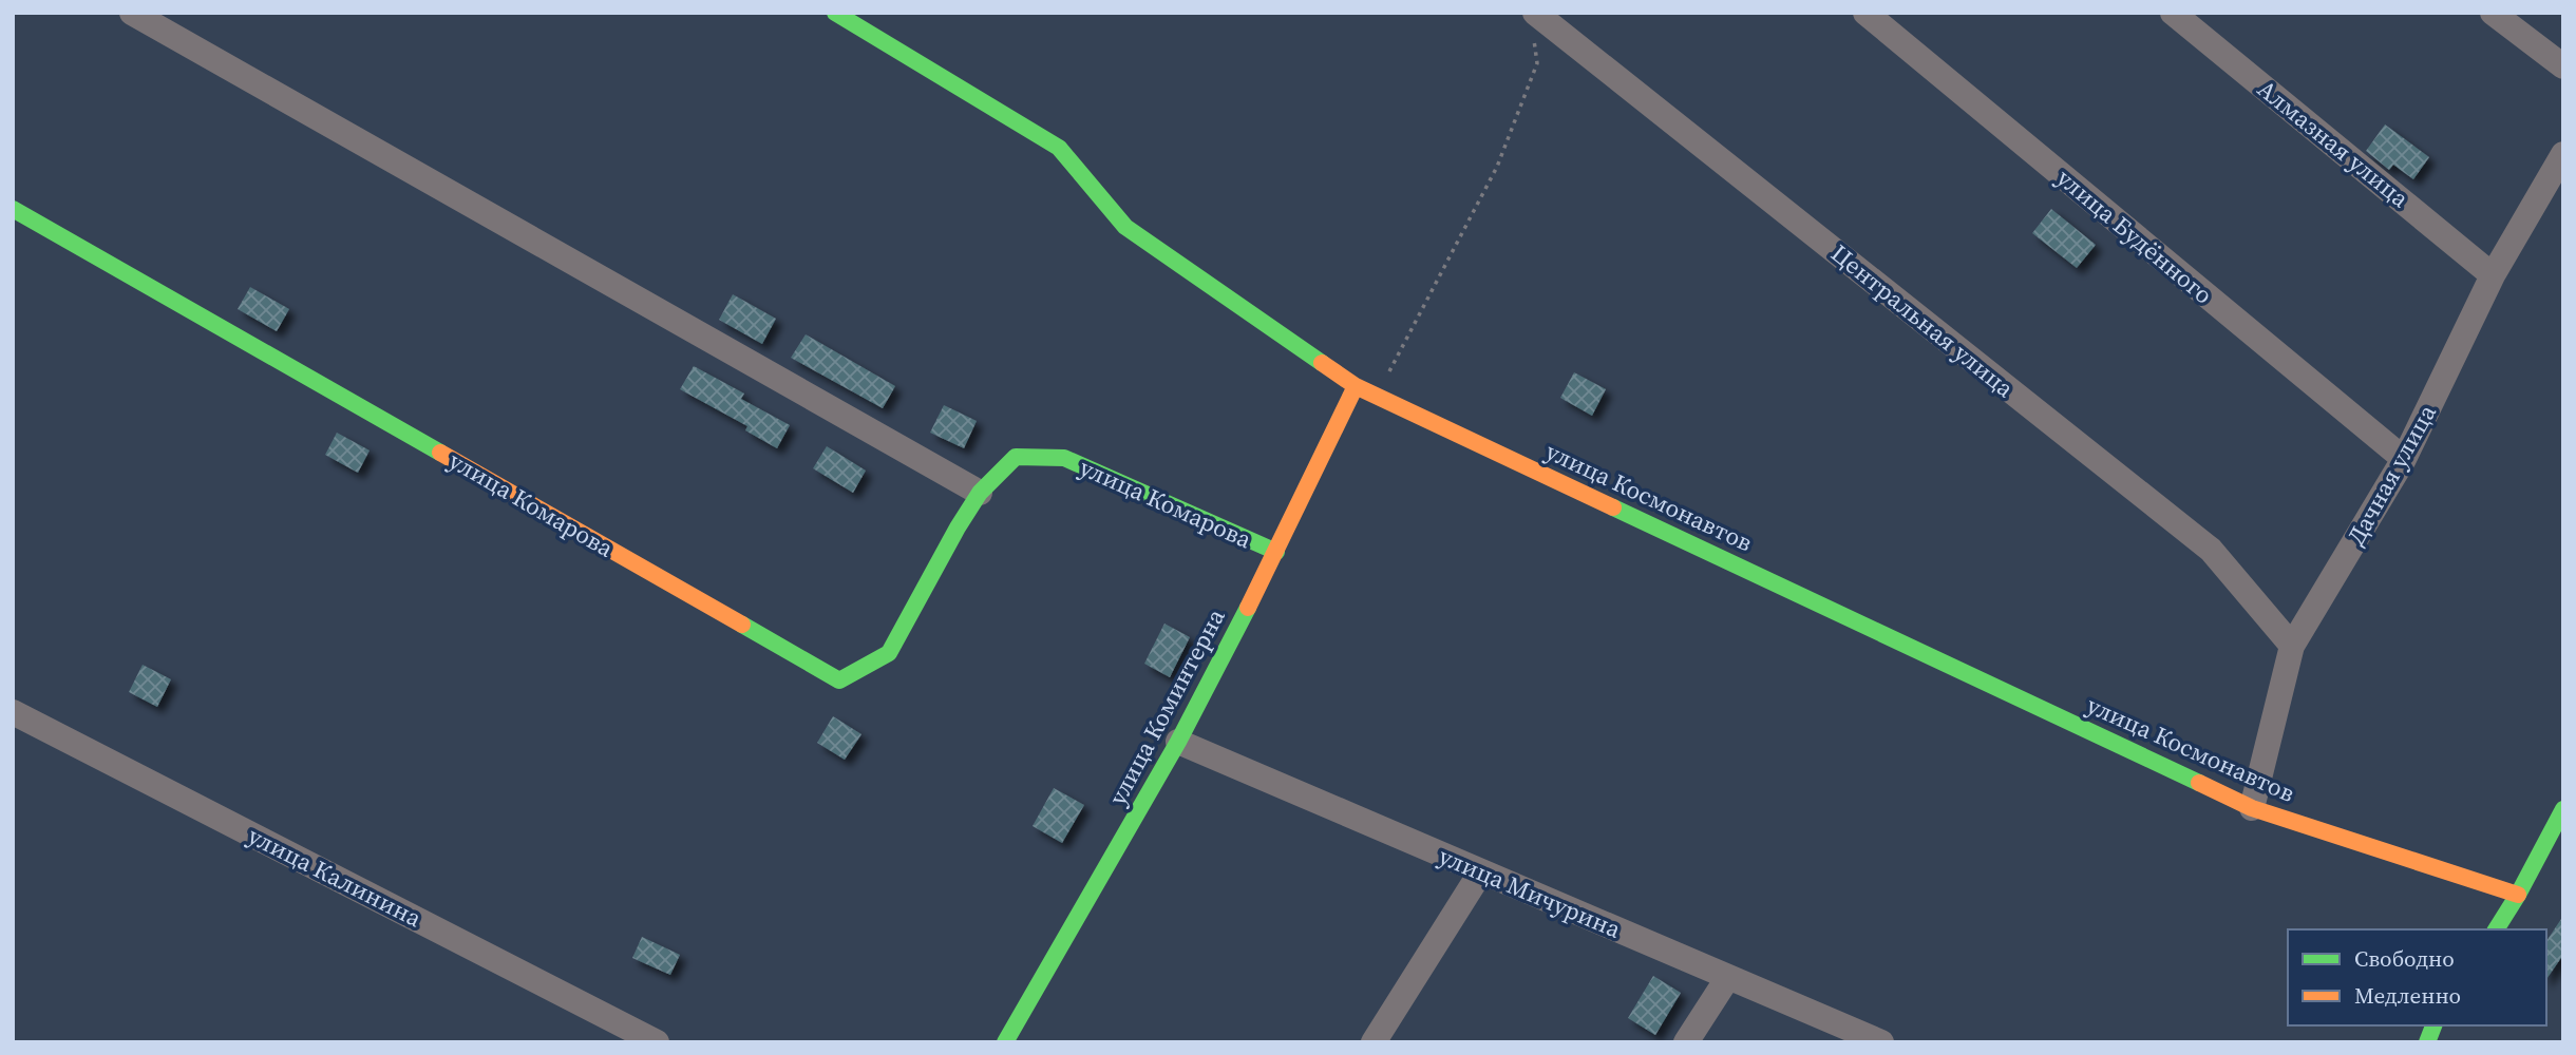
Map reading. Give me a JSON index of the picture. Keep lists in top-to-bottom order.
{
  "streets": {
    "street": [
      "Алмазная улица",
      "улица Будённого",
      "Центральная улица",
      "Дачная улица",
      "улица Космонавтов",
      "улица Комарова",
      "улица Коминтерна",
      "улица Калинина",
      "улица Мичурина"
    ]
  },
  "crossings": [
    ["Алмазная улица", "Дачная улица"],
    ["улица Будённого", "Дачная улица"],
    ["Центральная улица", "Дачная улица"],
    ["Дачная улица", "улица Космонавтов"],
    ["улица Космонавтов", "улица Коминтерна"],
    ["улица Комарова", "улица Коминтерна"],
    ["улица Коминтерна", "улица Мичурина"]
  ],
  "legend": ["Свободно", "Медленно"]
}
